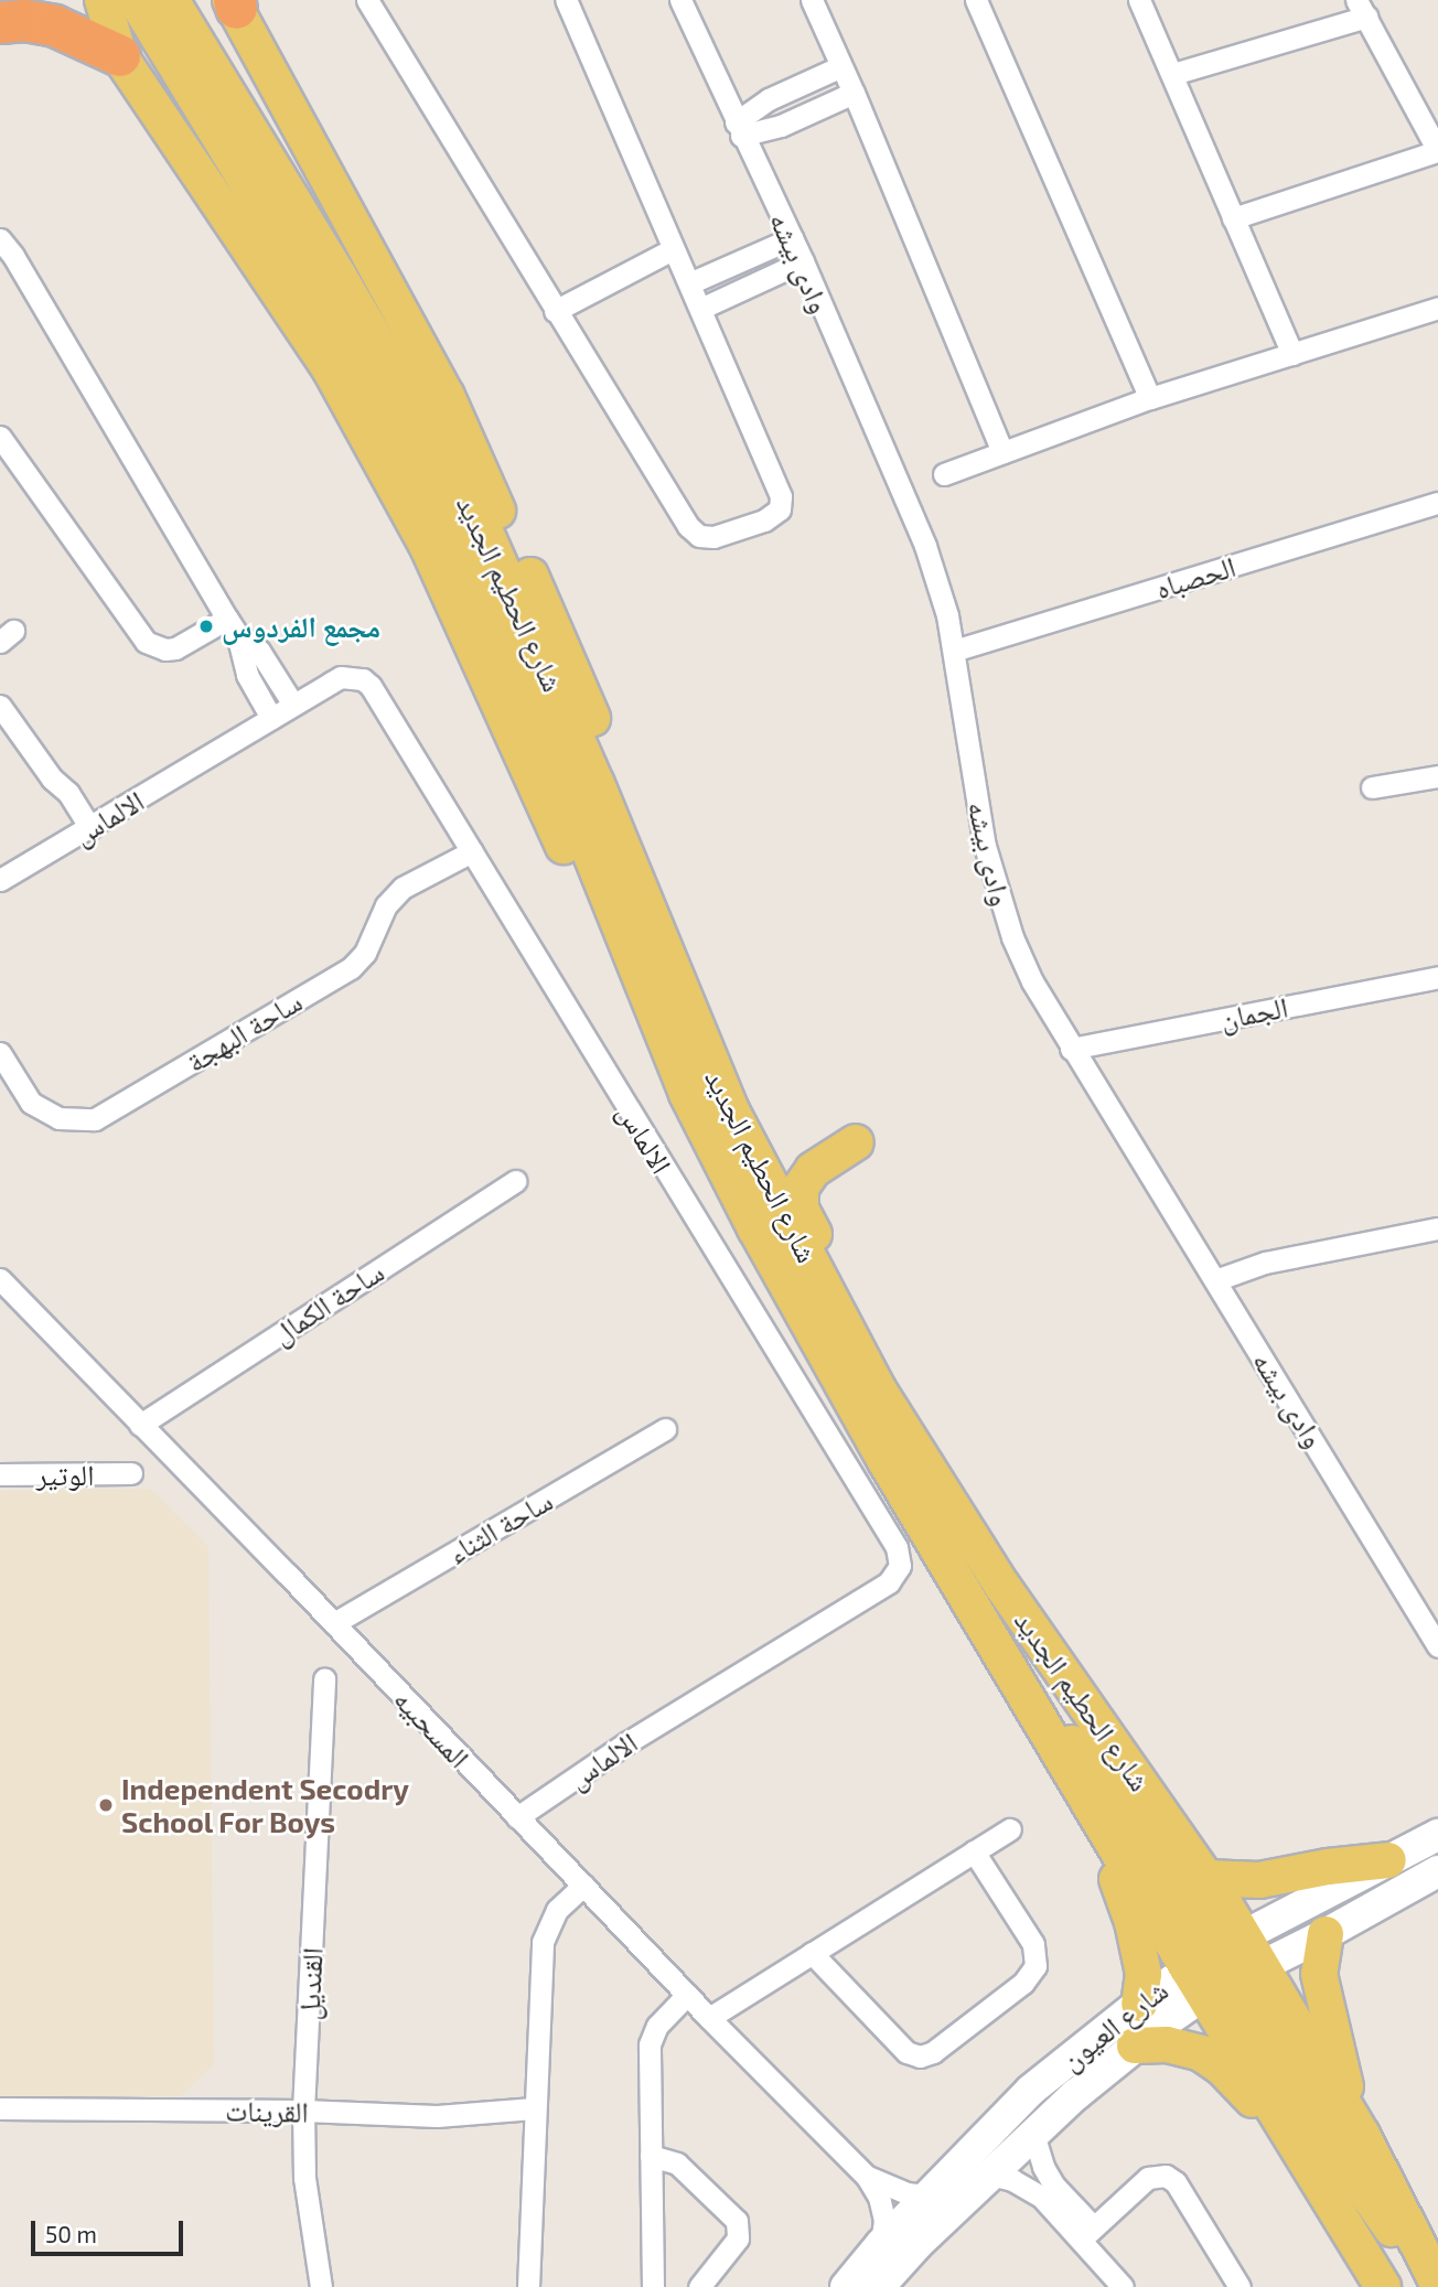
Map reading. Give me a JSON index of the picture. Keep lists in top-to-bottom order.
{
  "streets": {
    "main road": ["شارع الحطيم الجديد"],
    "street": [
      "وادى بيشه",
      "الحصباه",
      "الالماس",
      "الجمان",
      "ساحة البهجة",
      "ساحة الكمال",
      "الوتير",
      "ساحة الثناء",
      "المسحبيه",
      "القنديل",
      "شارع العيون",
      "القرينات"
    ]
  },
  "crossings": [
    ["وادى بيشه", "الحصباه"],
    ["وادى بيشه", "الجمان"],
    ["شارع الحطيم الجديد", "شارع العيون"],
    ["الالماس", "ساحة البهجة"],
    ["الالماس", "المسحبيه"],
    ["ساحة الكمال", "المسحبيه"],
    ["ساحة الثناء", "المسحبيه"],
    ["المسحبيه", "شارع العيون"],
    ["القنديل", "القرينات"]
  ],
  "places": ["مجمع الفردوس", "Independent Secodry School For Boys"],
  "scale_bar": "50 m"
}
